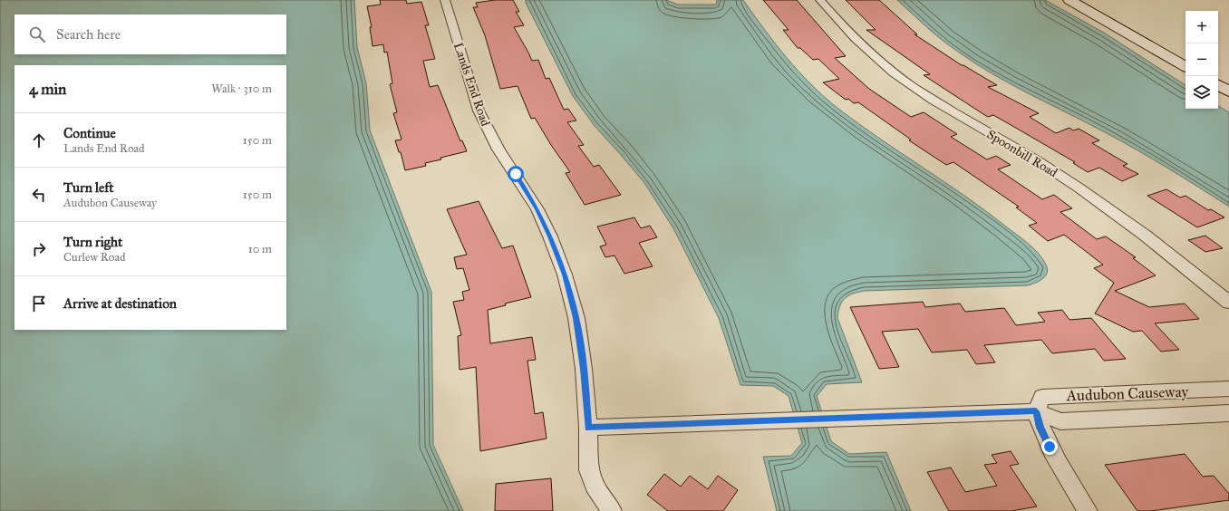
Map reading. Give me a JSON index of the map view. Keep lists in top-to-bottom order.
{
  "streets": {
    "street": ["Lands End Road", "Spoonbill Road", "Audubon Causeway"]
  },
  "crossings": [
    ["Lands End Road", "Audubon Causeway"]
  ],
  "page": {
    "map_buttons": ["+", "−"],
    "search": "Search here",
    "heading": ["4 min", "Walk · 310 m"],
    "list": [
      ["Continue", "Lands End Road", "150 m"],
      ["Turn left", "Audubon Causeway", "150 m"],
      ["Turn right", "Curlew Road", "10 m"],
      "Arrive at destination"
    ]
  }
}
